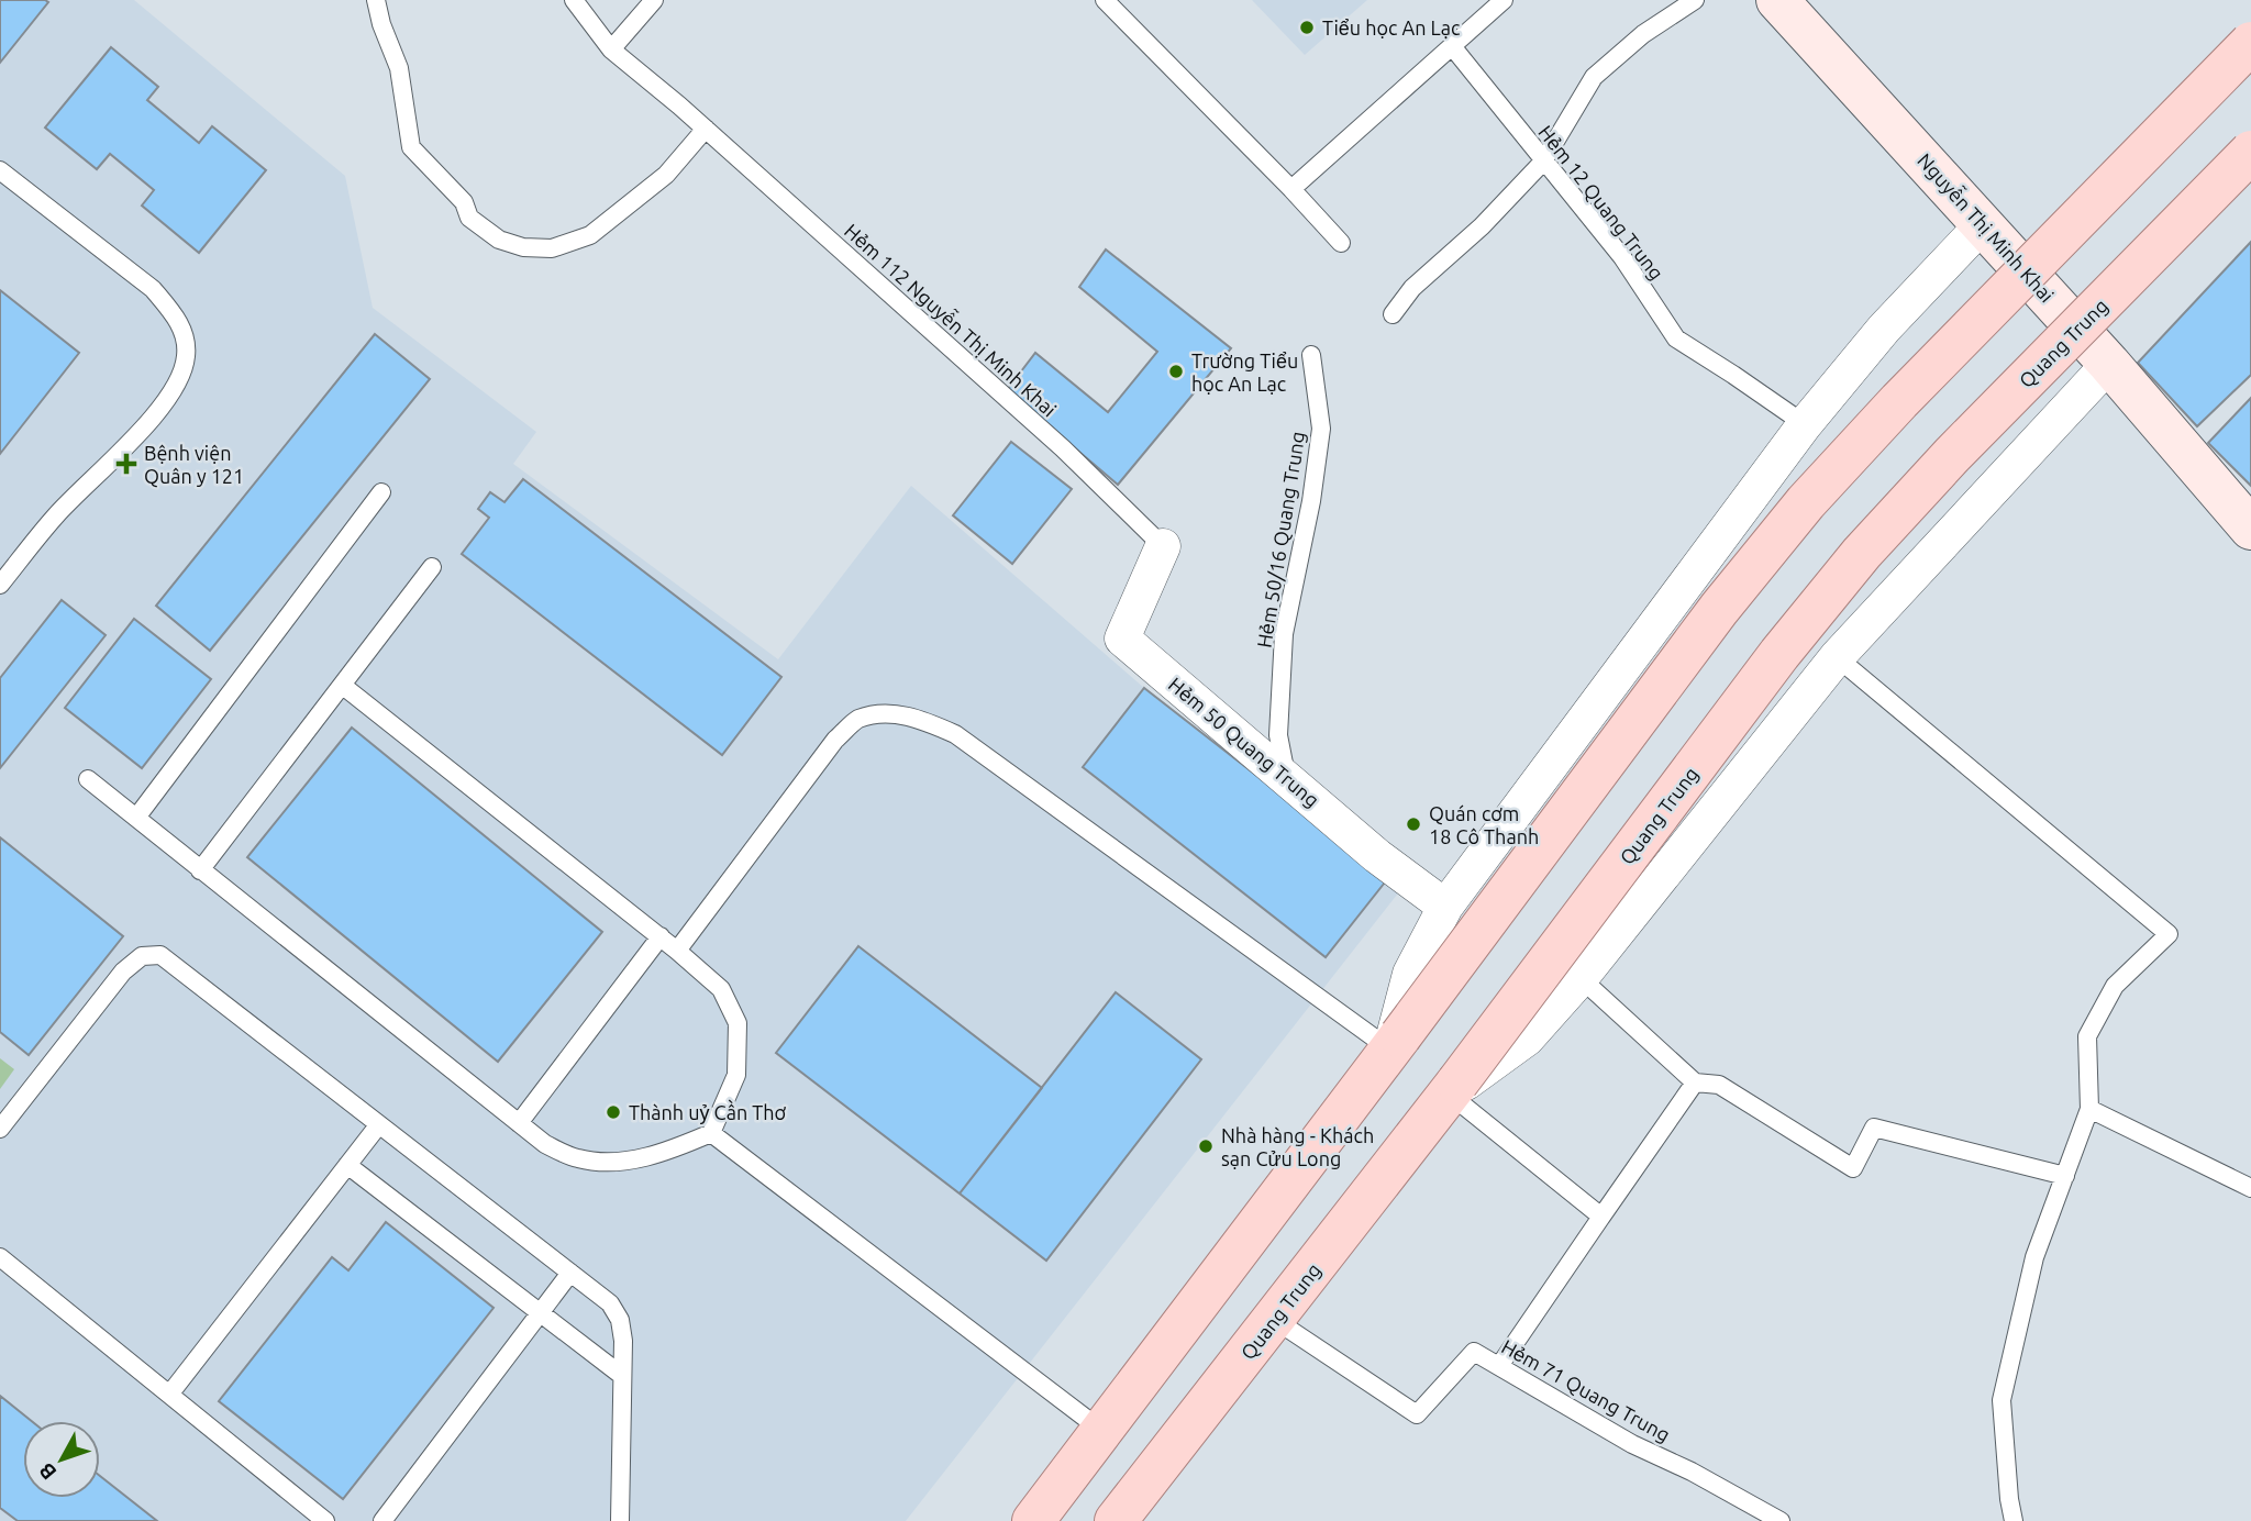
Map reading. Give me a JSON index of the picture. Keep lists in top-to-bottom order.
{
  "streets": {
    "main road": ["Quang Trung"],
    "street": ["Nguyễn Thị Minh Khai", "Hẻm 50 Quang Trung"],
    "lane": [
      "Hẻm 12 Quang Trung",
      "Hẻm 112 Nguyễn Thị Minh Khai",
      "Hẻm 50/16 Quang Trung",
      "Hẻm 71 Quang Trung"
    ]
  },
  "crossings": [
    ["Hẻm 112 Nguyễn Thị Minh Khai", "Hẻm 50 Quang Trung"],
    ["Quang Trung", "Hẻm 71 Quang Trung"],
    ["Hẻm 50/16 Quang Trung", "Hẻm 50 Quang Trung"]
  ],
  "places": {
    "other": [
      "Tiểu học An Lạc",
      "Trường Tiểu học An Lạc",
      "Quán cơm 18 Cô Thanh",
      "Thành uỷ Cần Thơ",
      "Nhà hàng - Khách sạn Cửu Long"
    ],
    "health": ["Bệnh viện Quân y 121"]
  },
  "north": "bottom left"
}
